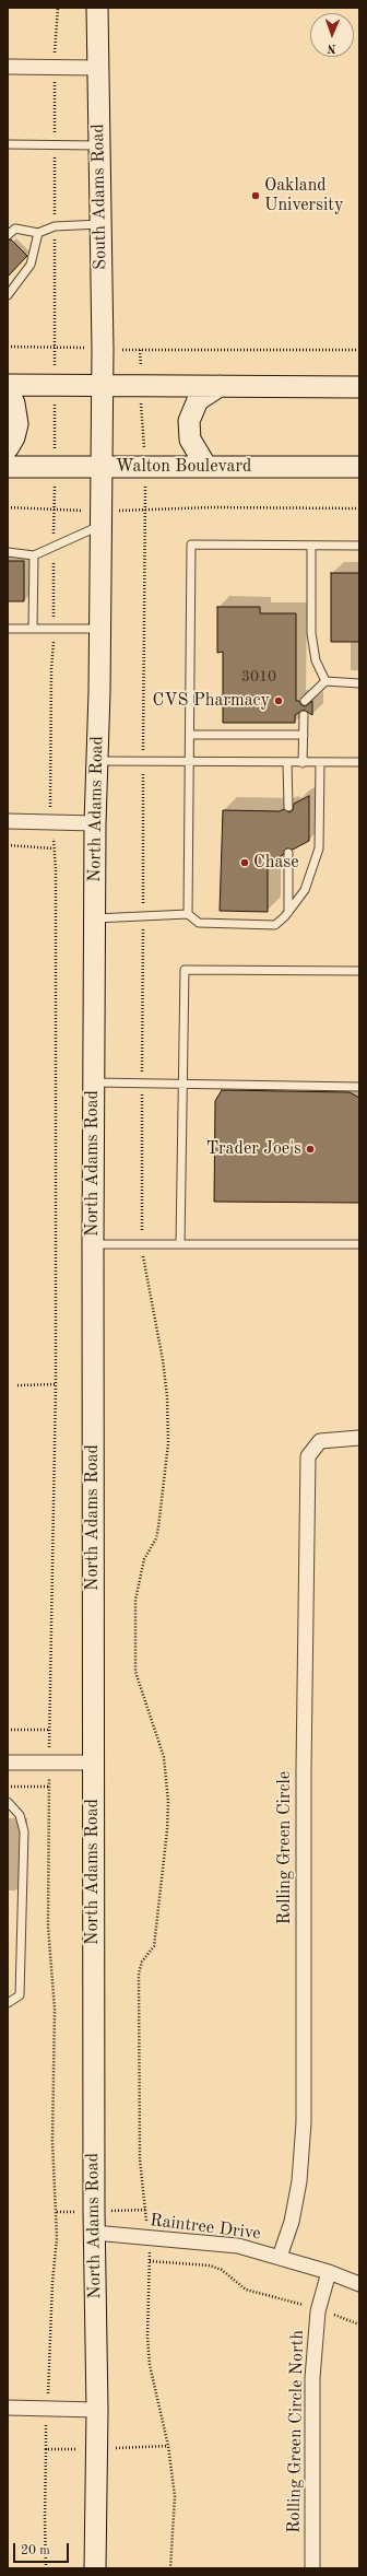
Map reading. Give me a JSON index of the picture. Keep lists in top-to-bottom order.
{
  "streets": {
    "street": [
      "South Adams Road",
      "Walton Boulevard",
      "North Adams Road",
      "Rolling Green Circle",
      "Raintree Drive",
      "Rolling Green Circle North"
    ]
  },
  "crossings": [
    ["South Adams Road", "Walton Boulevard"],
    ["South Adams Road", "North Adams Road"],
    ["Walton Boulevard", "North Adams Road"],
    ["North Adams Road", "Raintree Drive"],
    ["Rolling Green Circle", "Raintree Drive"],
    ["Raintree Drive", "Rolling Green Circle North"]
  ],
  "places": [
    "Oakland University",
    "CVS Pharmacy",
    "Chase",
    "Trader Joe's"
  ],
  "house_numbers": ["3010"],
  "scale_bar": "20 m",
  "north": "bottom"
}
